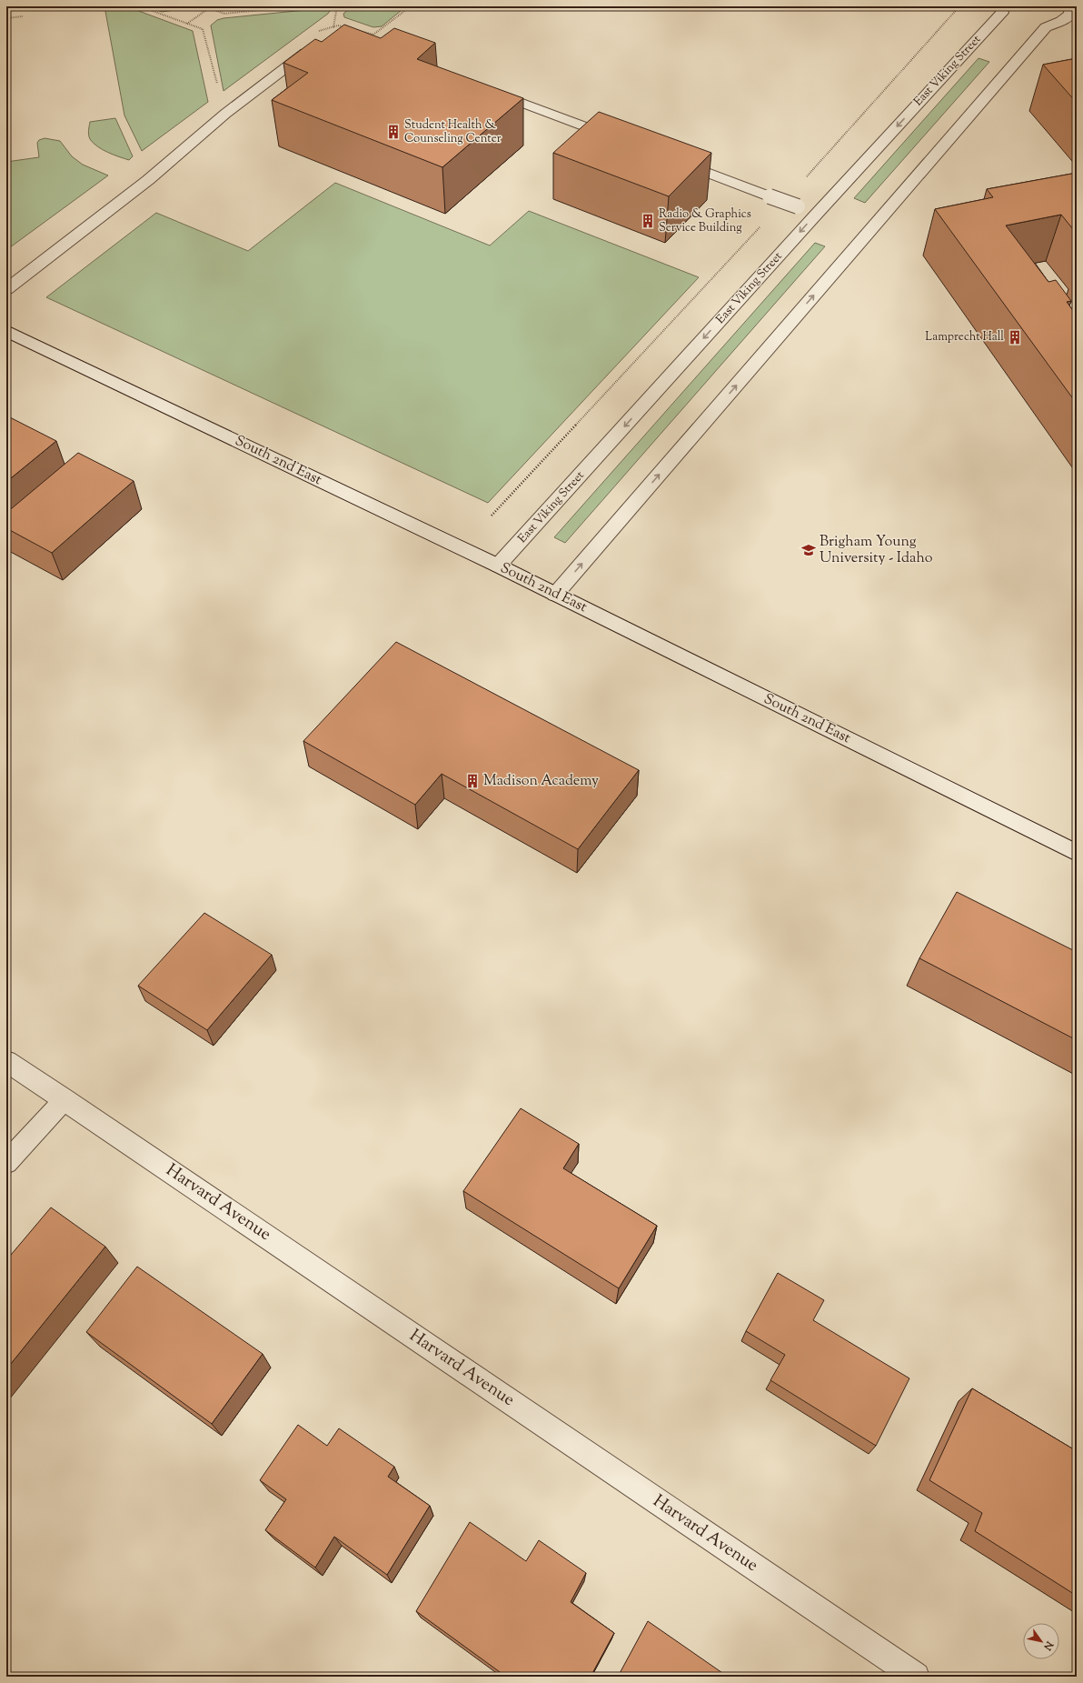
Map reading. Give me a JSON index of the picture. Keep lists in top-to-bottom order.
{
  "streets": {
    "street": ["East Viking Street", "South 2nd East", "Harvard Avenue"]
  },
  "crossings": [
    ["East Viking Street", "South 2nd East"]
  ],
  "places": {
    "building": [
      "Student Health & Counseling Center",
      "Radio & Graphics Service Building",
      "Lamprecht Hall",
      "Madison Academy"
    ],
    "school or university": ["Brigham Young University - Idaho"]
  },
  "north": "bottom right"
}
